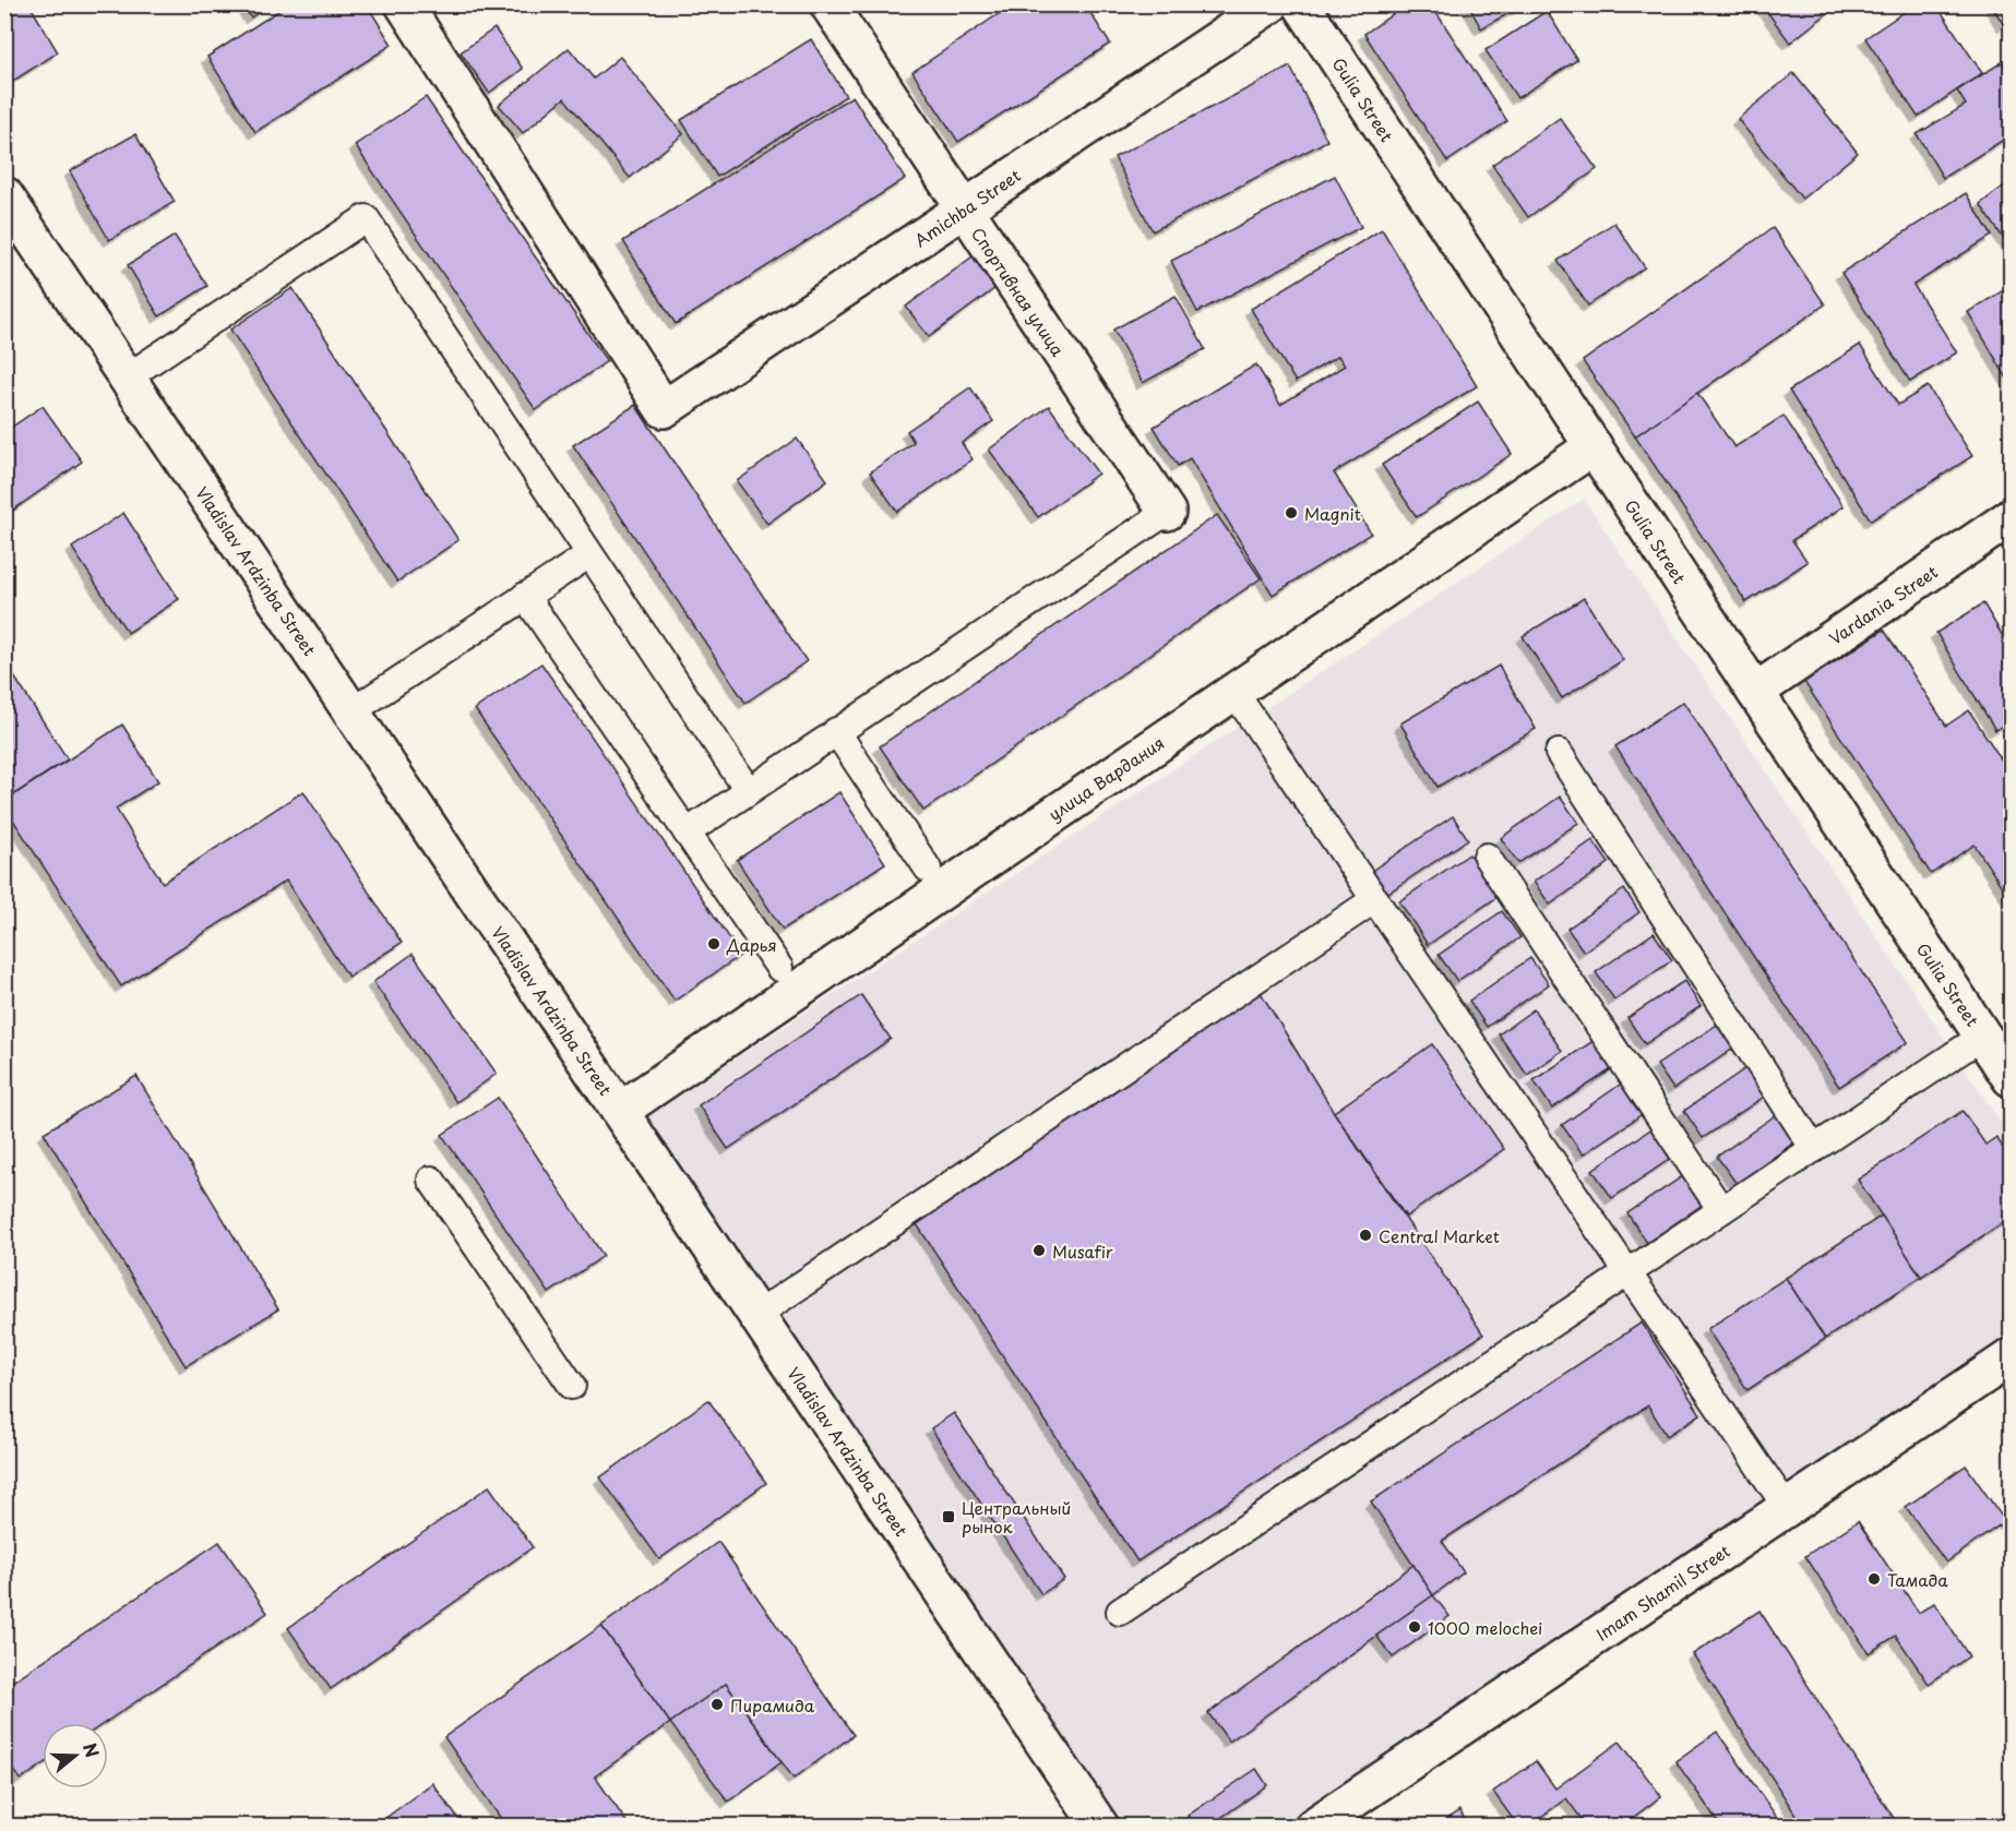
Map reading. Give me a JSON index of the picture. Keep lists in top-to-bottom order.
{
  "streets": {
    "street": [
      "Gulia Street",
      "Amichba Street",
      "Спортивная улица",
      "Vladislav Ardzinba Street",
      "Vardania Street",
      "улица Вардания",
      "Imam Shamil Street"
    ]
  },
  "crossings": [
    ["Gulia Street", "Vardania Street"],
    ["Gulia Street", "улица Вардания"],
    ["Amichba Street", "Спортивная улица"],
    ["Vladislav Ardzinba Street", "улица Вардания"]
  ],
  "places": {
    "other": [
      "Magnit",
      "Дарья",
      "Central Market",
      "Musafir",
      "Тамада",
      "1000 melochei",
      "Пирамида"
    ],
    "transit": ["Центральный рынок"]
  },
  "north": "right"
}
